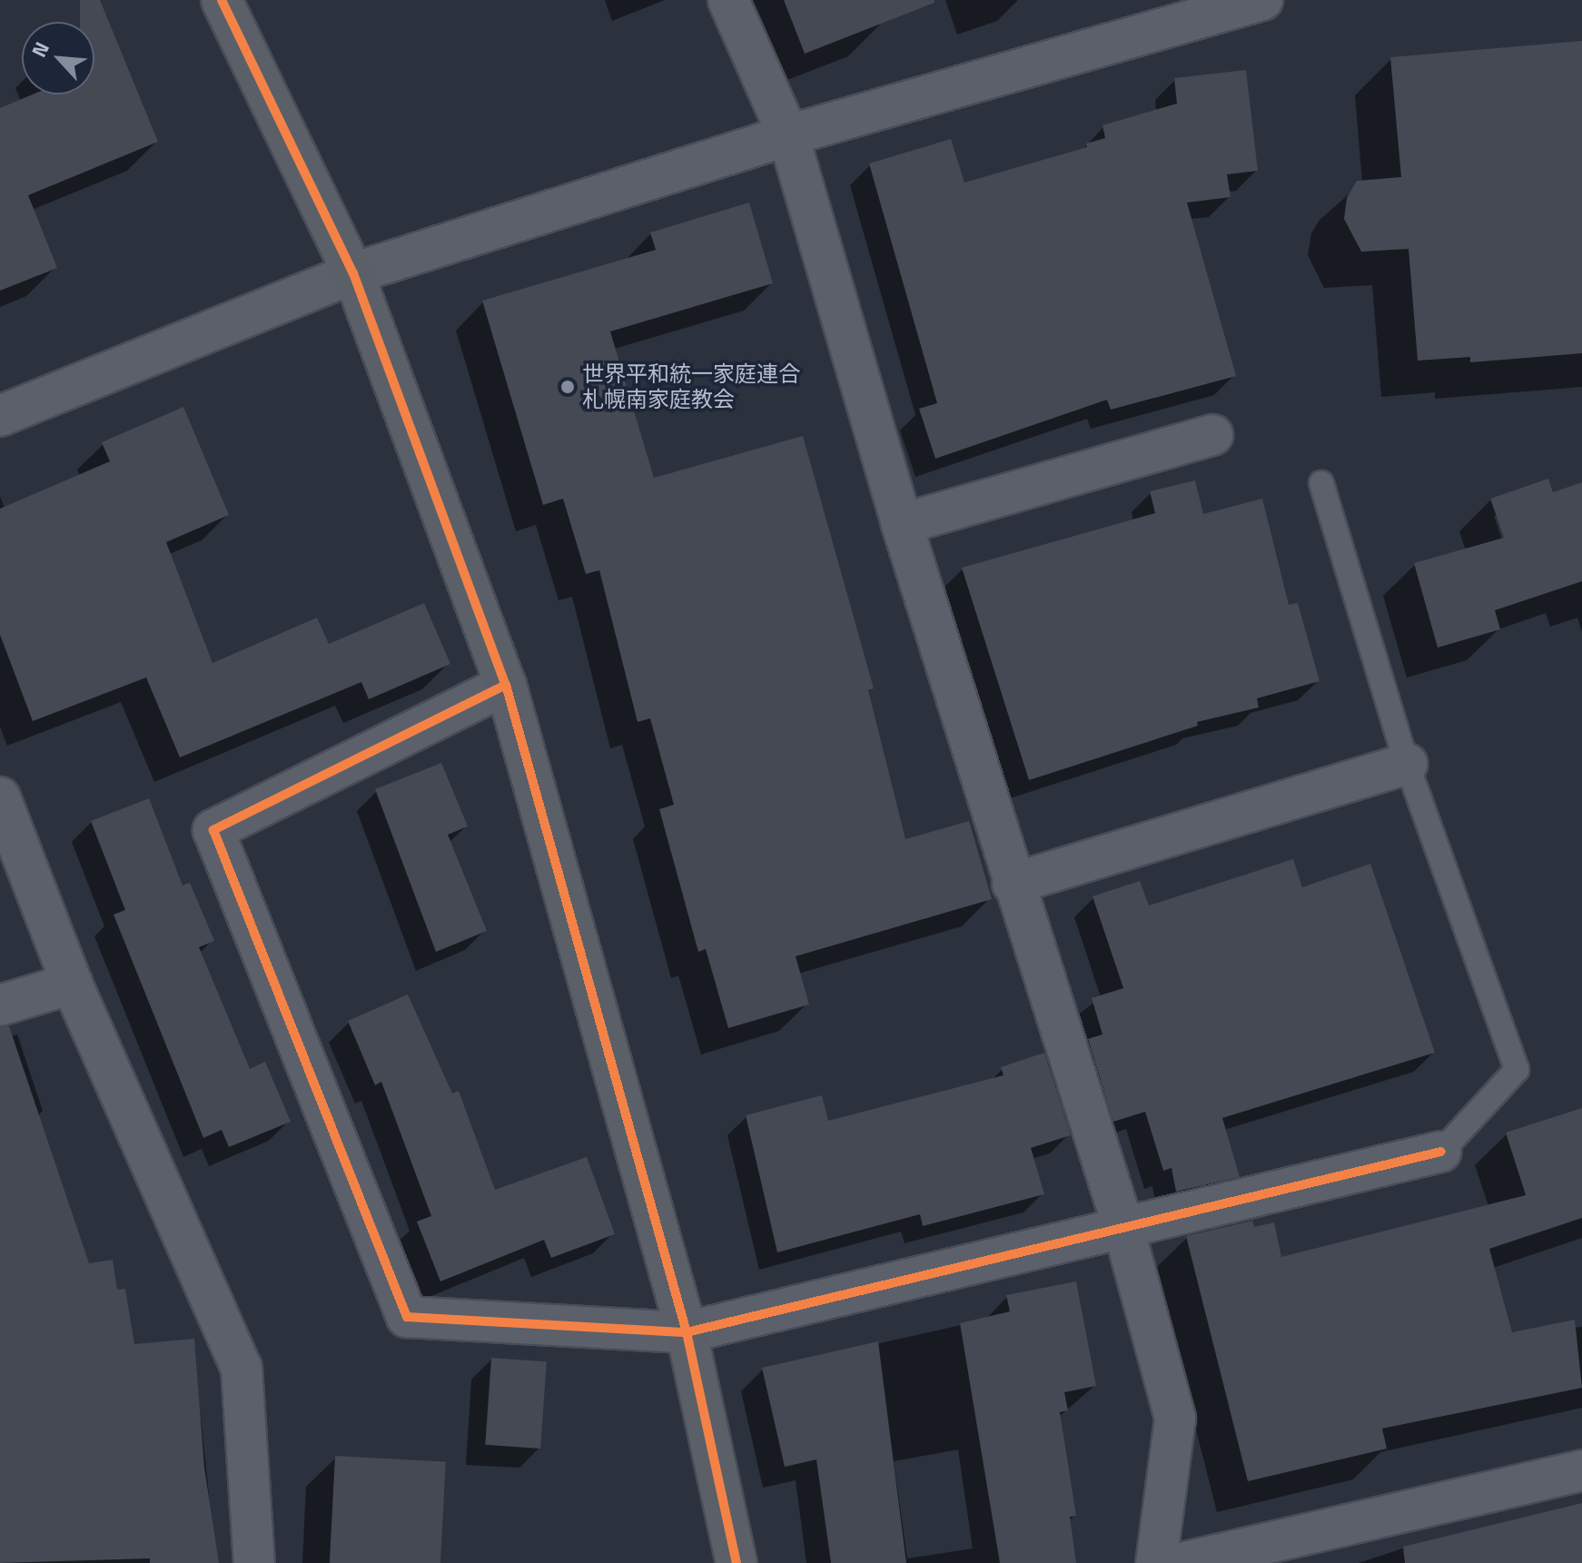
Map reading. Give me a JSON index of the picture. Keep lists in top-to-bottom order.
{
  "places": ["世界平和統一家庭連合 札幌南家庭教会"],
  "north": "top left"
}
